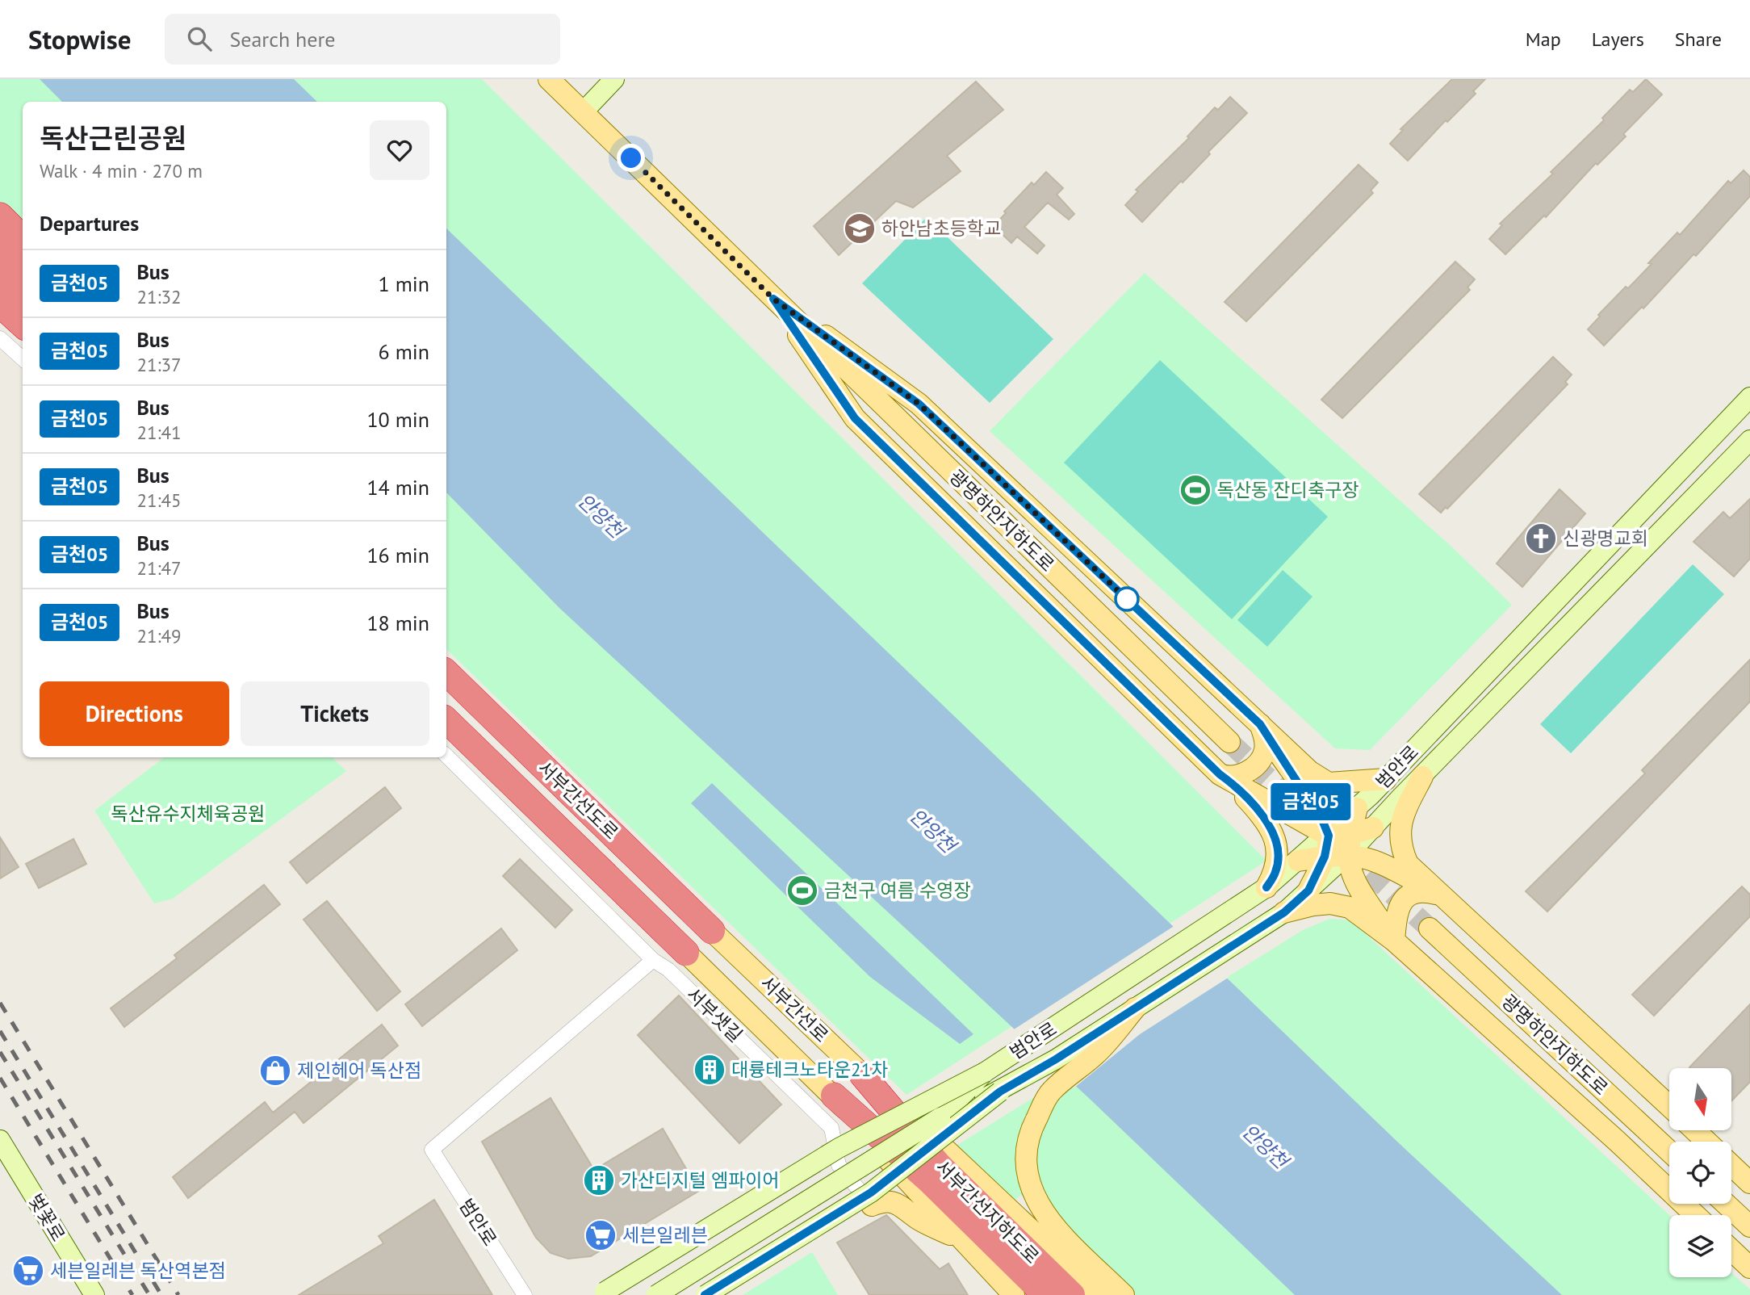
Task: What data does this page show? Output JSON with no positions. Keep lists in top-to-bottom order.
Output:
{
  "streets": {
    "highway": ["서부간선도로", "서부간선지하도로"],
    "main road": [
      "광명하안지하도로",
      "범안로",
      "서부간선로",
      "벚꽃로"
    ],
    "street": ["서부샛길"]
  },
  "crossings": [
    ["범안로", "서부샛길"],
    ["서부간선도로", "서부간선로"],
    ["서부간선로", "서부간선지하도로"]
  ],
  "water": ["안양천"],
  "parks": ["독산유수지체육공원"],
  "places": {
    "school or university": ["하안남초등학교"],
    "sports": ["독산동 잔디축구장", "금천구 여름 수영장"],
    "church": ["신광명교회"],
    "building": ["대륭테크노타운21차", "가산디지털 엠파이어"],
    "shop": ["제인헤어 독산점"],
    "supermarket": ["세븐일레븐", "세븐일레븐 독산역본점"]
  },
  "lines": ["bus line 금천05"],
  "north": "bottom",
  "page": {
    "header": "Stopwise",
    "search": "Search here",
    "nav": ["Map", "Layers", "Share"],
    "on_map": "금천05",
    "heading": [
      ["독산근린공원", "Walk · 4 min · 270 m"],
      "Departures"
    ],
    "list": [
      {
        "mark": "금천05",
        "name": "Bus",
        "note": "21:32",
        "value": "1 min"
      },
      {
        "mark": "금천05",
        "name": "Bus",
        "note": "21:37",
        "value": "6 min"
      },
      {
        "mark": "금천05",
        "name": "Bus",
        "note": "21:41",
        "value": "10 min"
      },
      {
        "mark": "금천05",
        "name": "Bus",
        "note": "21:45",
        "value": "14 min"
      },
      {
        "mark": "금천05",
        "name": "Bus",
        "note": "21:47",
        "value": "16 min"
      },
      {
        "mark": "금천05",
        "name": "Bus",
        "note": "21:49",
        "value": "18 min"
      }
    ],
    "buttons": ["Directions", "Tickets"]
  }
}
